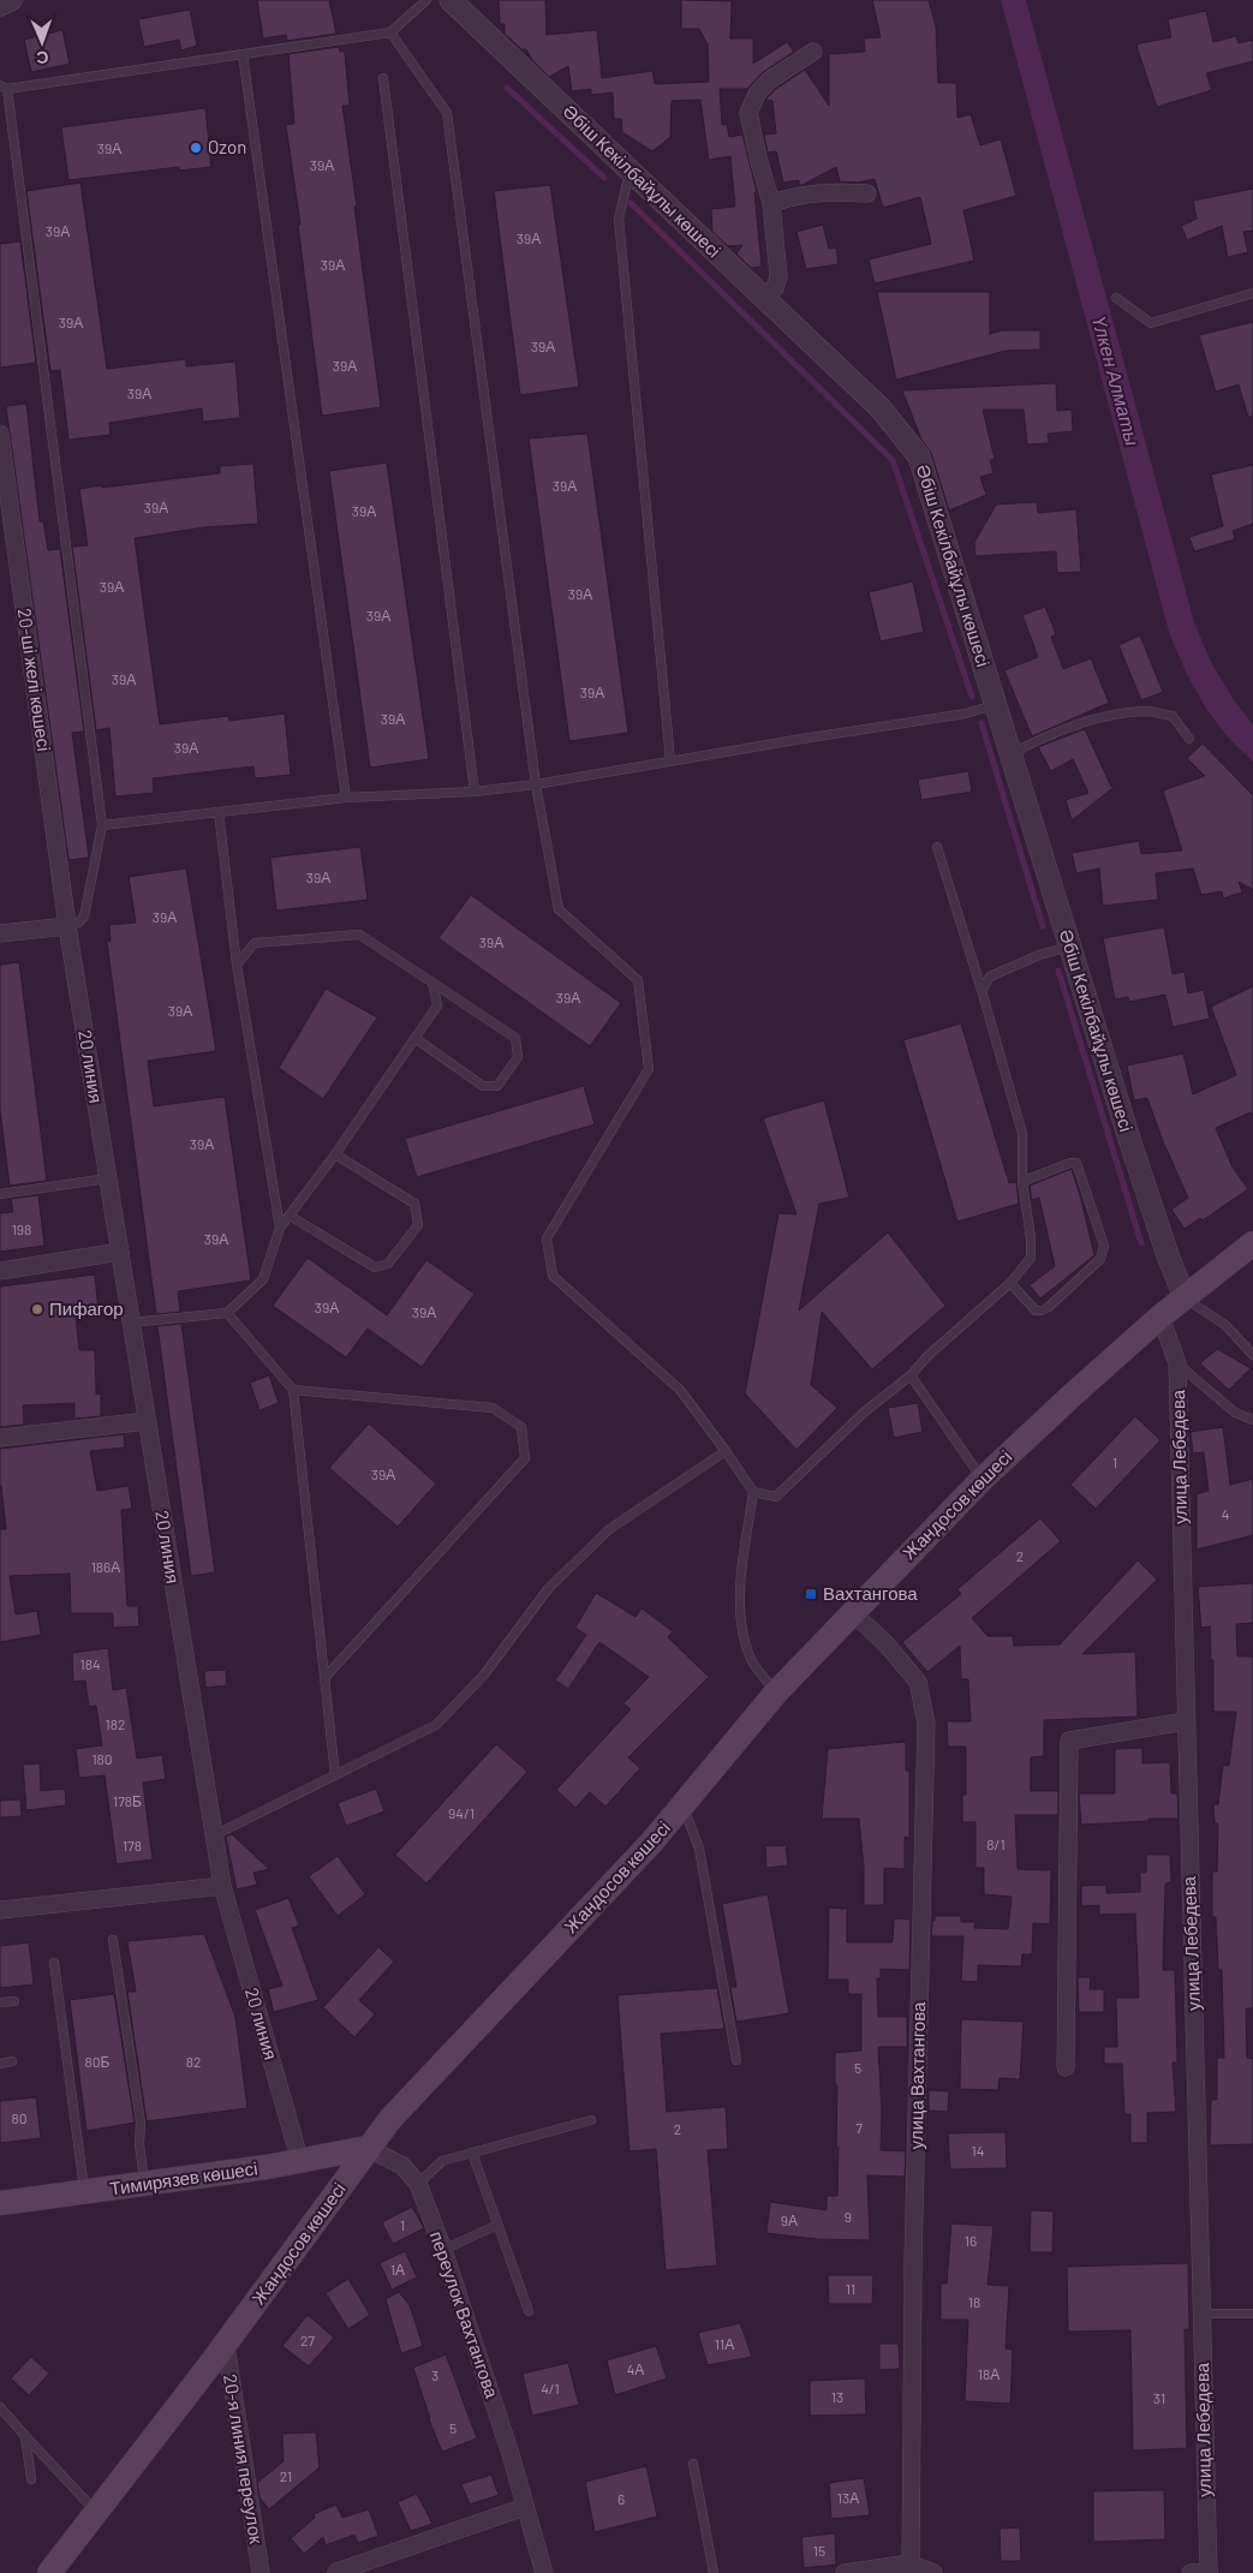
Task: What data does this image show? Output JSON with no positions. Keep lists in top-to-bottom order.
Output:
{
  "streets": {
    "main road": ["Жандосов көшесі", "Тимирязев көшесі"],
    "street": [
      "Әбіш Кекілбайұлы көшесі",
      "20-ші желі көшесі",
      "20 линия",
      "улица Лебедева",
      "улица Вахтангова",
      "переулок Вахтангова",
      "20-я линия переулок"
    ]
  },
  "crossings": [
    ["Әбіш Кекілбайұлы көшесі", "Жандосов көшесі"],
    ["20-ші желі көшесі", "20 линия"],
    ["20 линия", "Тимирязев көшесі"],
    ["улица Лебедева", "Жандосов көшесі"],
    ["Жандосов көшесі", "улица Вахтангова"],
    ["Жандосов көшесі", "Тимирязев көшесі"],
    ["Жандосов көшесі", "переулок Вахтангова"],
    ["Жандосов көшесі", "20-я линия переулок"],
    ["Тимирязев көшесі", "переулок Вахтангова"]
  ],
  "water": ["Үлкен Алматы"],
  "places": {
    "other": ["Ozon", "Пифагор"],
    "transit": ["Вахтангова"]
  },
  "house_numbers": [
    "39А",
    "39А",
    "39А",
    "39А",
    "39А",
    "39А",
    "39А",
    "39А",
    "39А",
    "39А",
    "39А",
    "39А",
    "39А",
    "39А",
    "39А",
    "39А",
    "39А",
    "39А",
    "39А",
    "39А",
    "39А",
    "39А",
    "39А",
    "39А",
    "39А",
    "198",
    "39А",
    "39А",
    "39А",
    "1",
    "39А",
    "4",
    "2",
    "186А",
    "184",
    "182",
    "180",
    "178Б",
    "94/1",
    "8/1",
    "178",
    "80Б",
    "82",
    "5",
    "80",
    "7",
    "2",
    "14",
    "9",
    "9А",
    "1",
    "16",
    "1А",
    "11",
    "18",
    "27",
    "11А",
    "4А",
    "18А",
    "3",
    "4/1",
    "13",
    "31",
    "5",
    "21",
    "13А",
    "6",
    "15"
  ],
  "north": "bottom"
}
